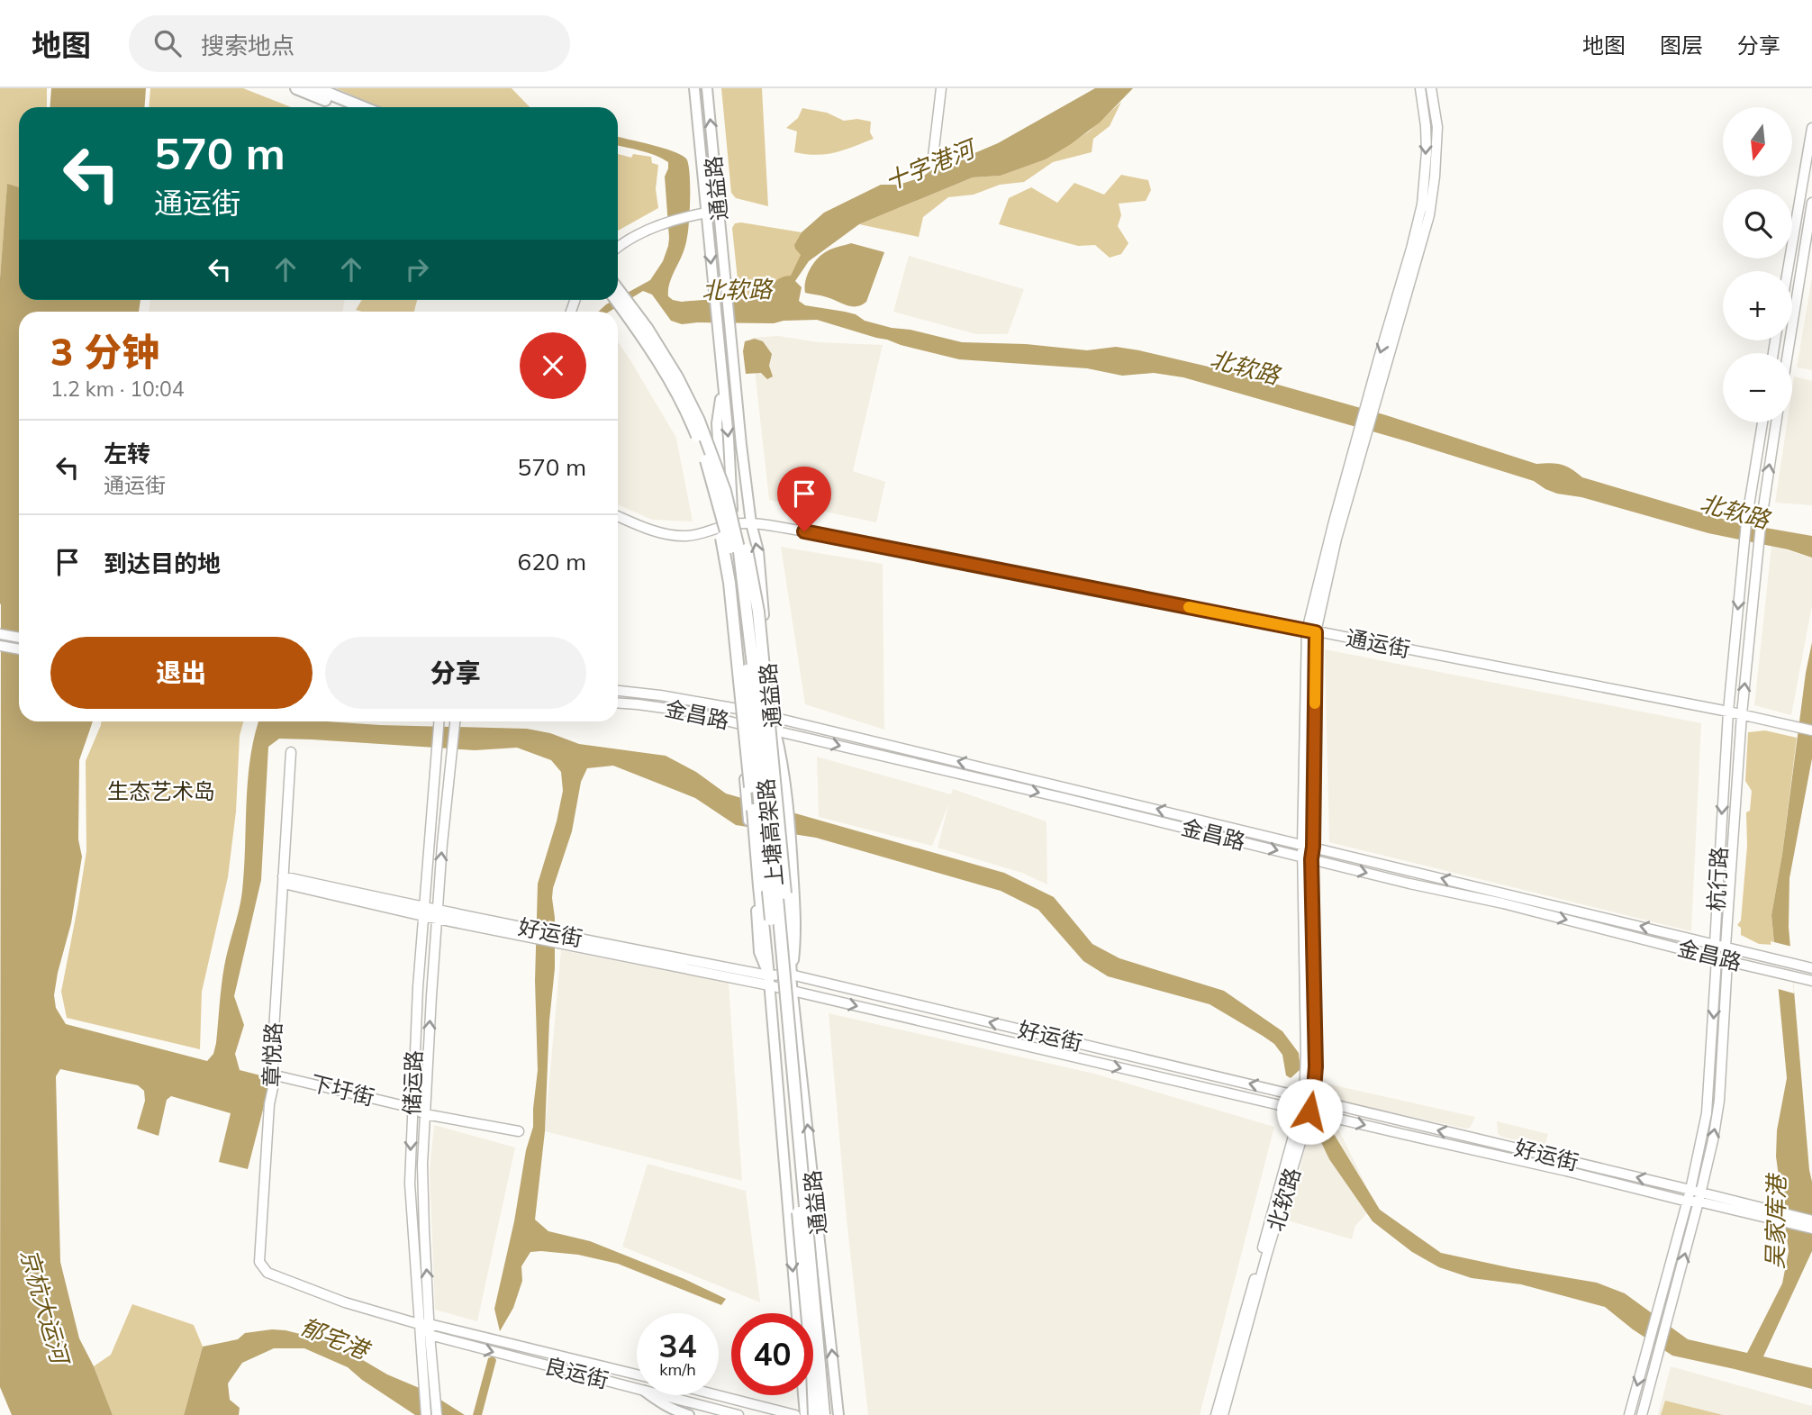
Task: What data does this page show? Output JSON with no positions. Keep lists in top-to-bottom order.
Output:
{
  "streets": {
    "highway": ["上塘高架路"],
    "main road": ["通益路"],
    "street": [
      "通运街",
      "金昌路",
      "杭行路",
      "好运街",
      "章悦路",
      "储运路",
      "下圩街",
      "北软路",
      "良运街"
    ]
  },
  "crossings": [
    ["通益路", "通运街"],
    ["通益路", "金昌路"],
    ["通益路", "好运街"],
    ["通运街", "杭行路"],
    ["通运街", "北软路"],
    ["金昌路", "杭行路"],
    ["金昌路", "北软路"],
    ["杭行路", "好运街"],
    ["好运街", "章悦路"],
    ["好运街", "储运路"],
    ["好运街", "北软路"],
    ["章悦路", "下圩街"],
    ["章悦路", "良运街"],
    ["储运路", "下圩街"],
    ["储运路", "良运街"]
  ],
  "water": [
    "十字港河",
    "北软路",
    "吴家库港",
    "京杭大运河",
    "郁宅港"
  ],
  "parks": ["生态艺术岛"],
  "north": "bottom",
  "page": {
    "header": "地图",
    "search": "搜索地点",
    "nav": ["地图", "图层", "分享"],
    "map_buttons": ["+", "−"],
    "turn": ["570 m", "通运街"],
    "heading": ["3 分钟", "1.2 km · 10:04"],
    "list": [
      {
        "name": "左转",
        "note": "通运街",
        "value": "570 m"
      },
      {
        "name": "到达目的地",
        "value": "620 m"
      }
    ],
    "buttons": ["退出", "分享"],
    "speed": "34 km/h",
    "limit": "40"
  }
}
